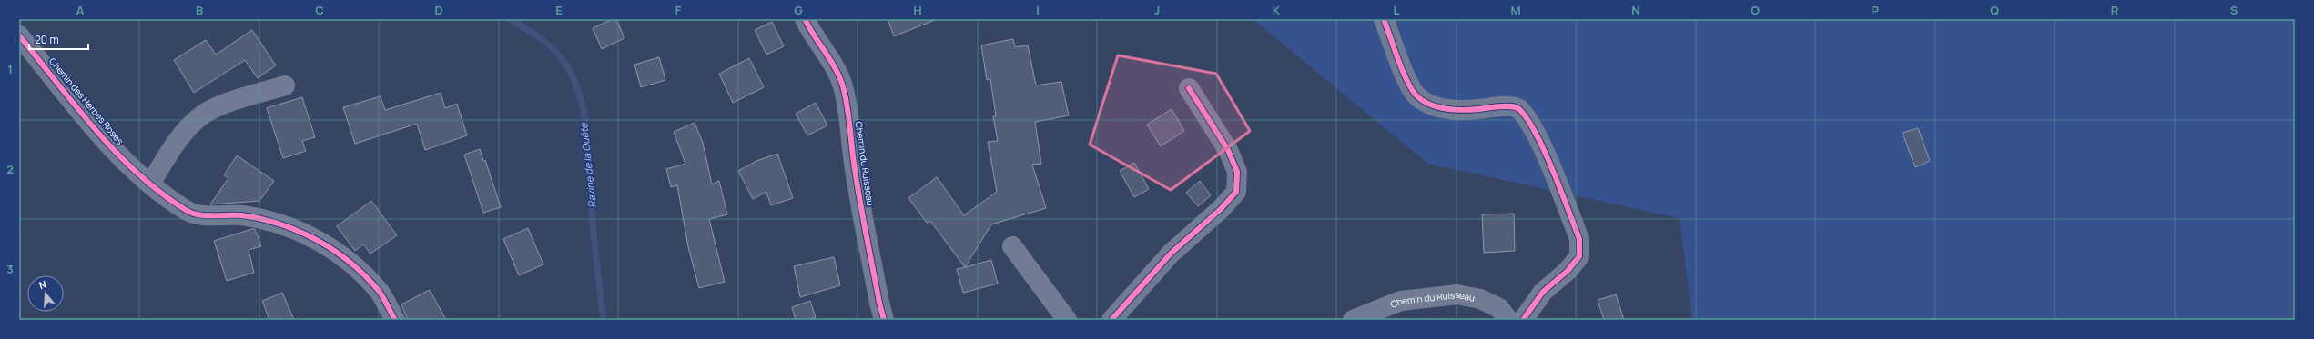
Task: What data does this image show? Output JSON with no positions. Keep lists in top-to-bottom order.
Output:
{
  "streets": {
    "street": ["Chemin des Herbes Roses", "Chemin du Ruisseau"]
  },
  "water": ["Ravine de la Ouête"],
  "scale_bar": "20 m",
  "north": "top",
  "grid": {
    "columns": [
      "A",
      "B",
      "C",
      "D",
      "E",
      "F",
      "G",
      "H",
      "I",
      "J",
      "K",
      "L",
      "M",
      "N",
      "O",
      "P",
      "Q",
      "R",
      "S"
    ],
    "rows": ["1", "2", "3"]
  }
}
